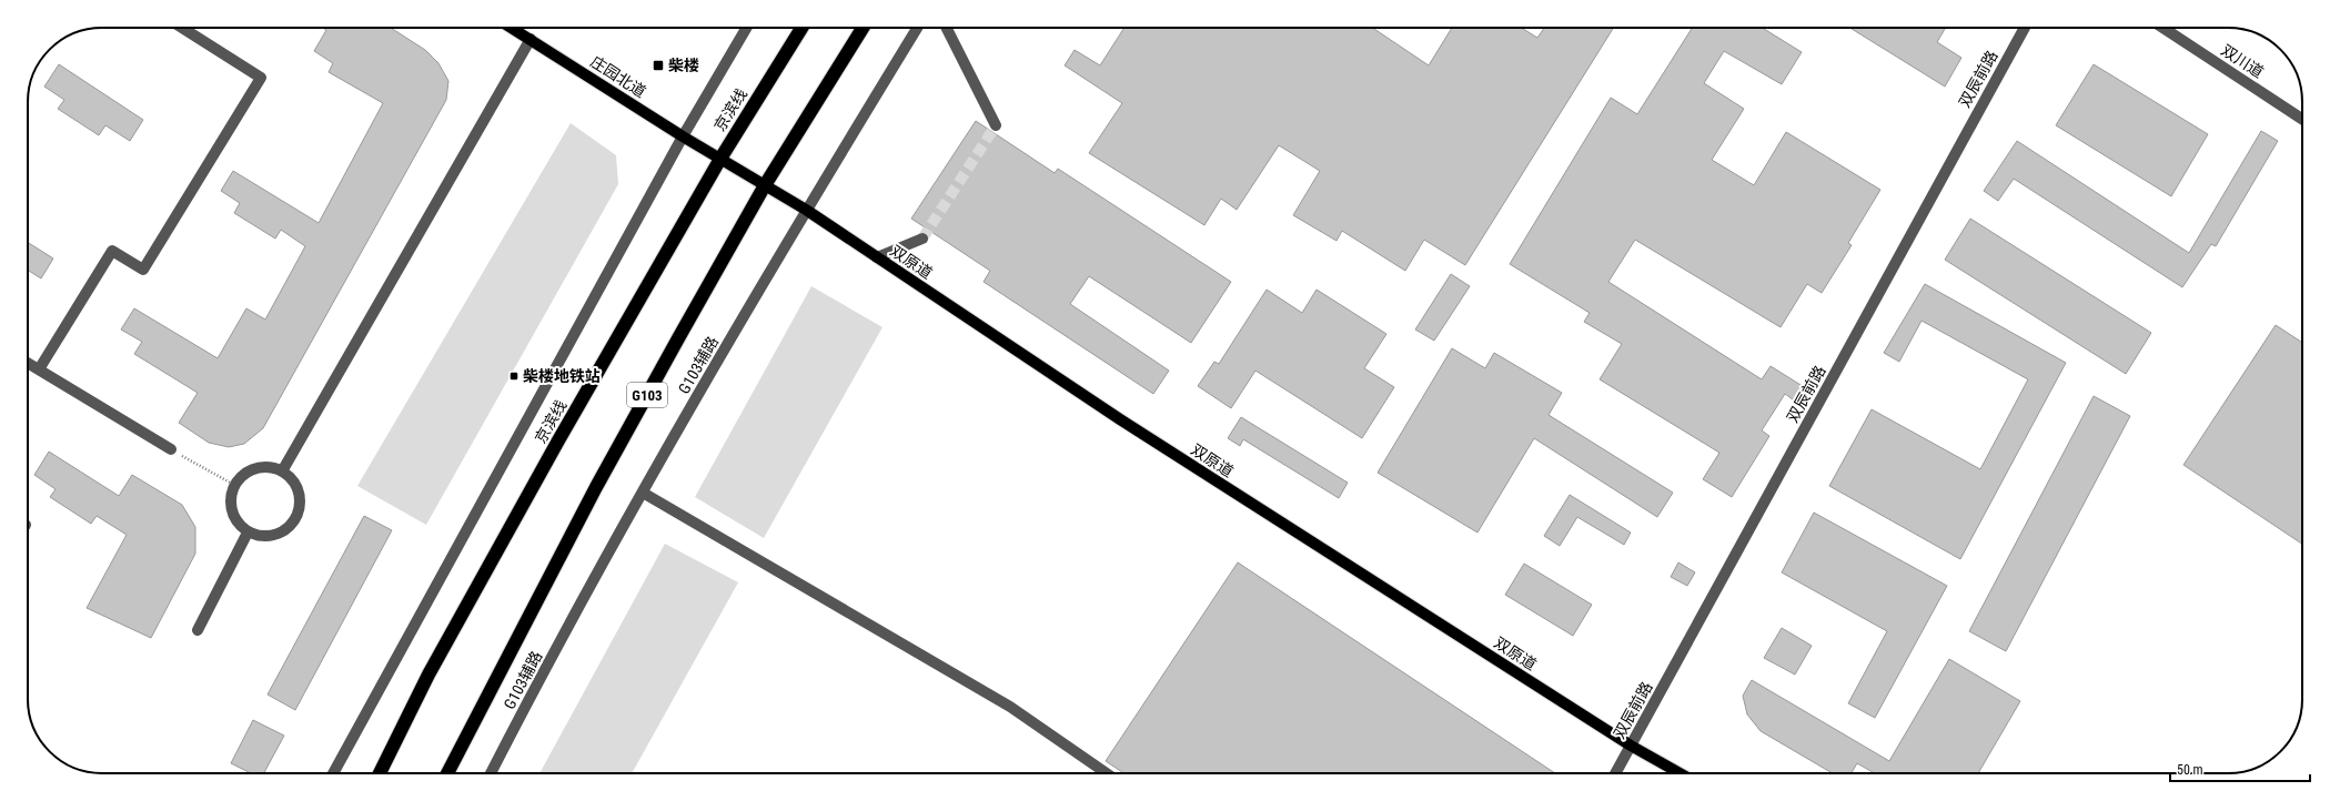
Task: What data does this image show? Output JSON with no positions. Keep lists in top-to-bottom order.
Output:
{
  "streets": {
    "highway": ["京滨线", "G103"],
    "main road": ["庄园北道", "双原道"],
    "street": ["双川道", "双辰前路", "G103辅路"]
  },
  "crossings": [
    ["庄园北道", "京滨线"],
    ["庄园北道", "双原道"],
    ["双辰前路", "双原道"],
    ["京滨线", "双原道"],
    ["双原道", "G103辅路"],
    ["双原道", "G103"]
  ],
  "places": {
    "transit": ["柴楼", "柴楼地铁站"]
  },
  "scale_bar": "50 m"
}
